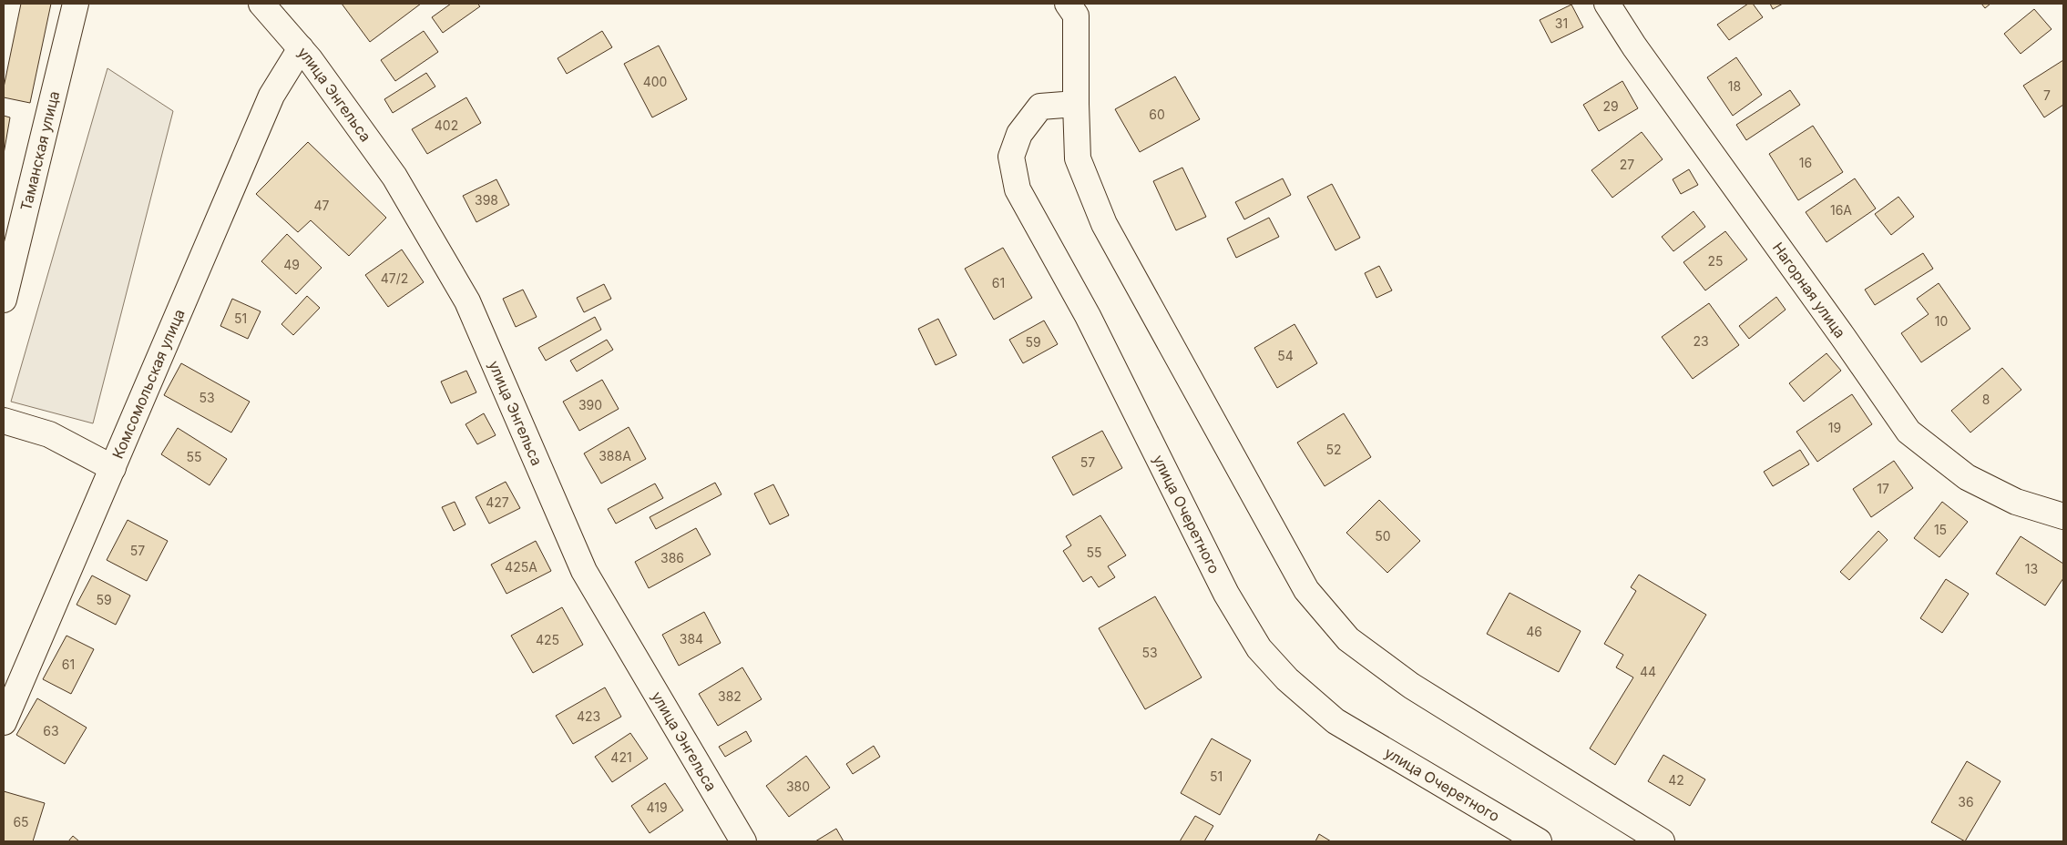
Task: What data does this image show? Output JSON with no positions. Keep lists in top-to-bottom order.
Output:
{
  "streets": {
    "street": [
      "улица Энгельса",
      "Таманская улица",
      "Нагорная улица",
      "Комсомольская улица",
      "улица Очеретного"
    ]
  },
  "crossings": [
    ["улица Энгельса", "Комсомольская улица"]
  ],
  "house_numbers": [
    "31",
    "400",
    "18",
    "7",
    "29",
    "60",
    "402",
    "16",
    "27",
    "398",
    "47",
    "16А",
    "25",
    "49",
    "47/2",
    "61",
    "51",
    "10",
    "23",
    "59",
    "54",
    "53",
    "8",
    "390",
    "19",
    "52",
    "388А",
    "55",
    "57",
    "17",
    "427",
    "15",
    "50",
    "57",
    "55",
    "386",
    "425А",
    "13",
    "59",
    "46",
    "384",
    "425",
    "53",
    "61",
    "44",
    "382",
    "423",
    "63",
    "421",
    "51",
    "42",
    "380",
    "36",
    "419",
    "65"
  ]
}
